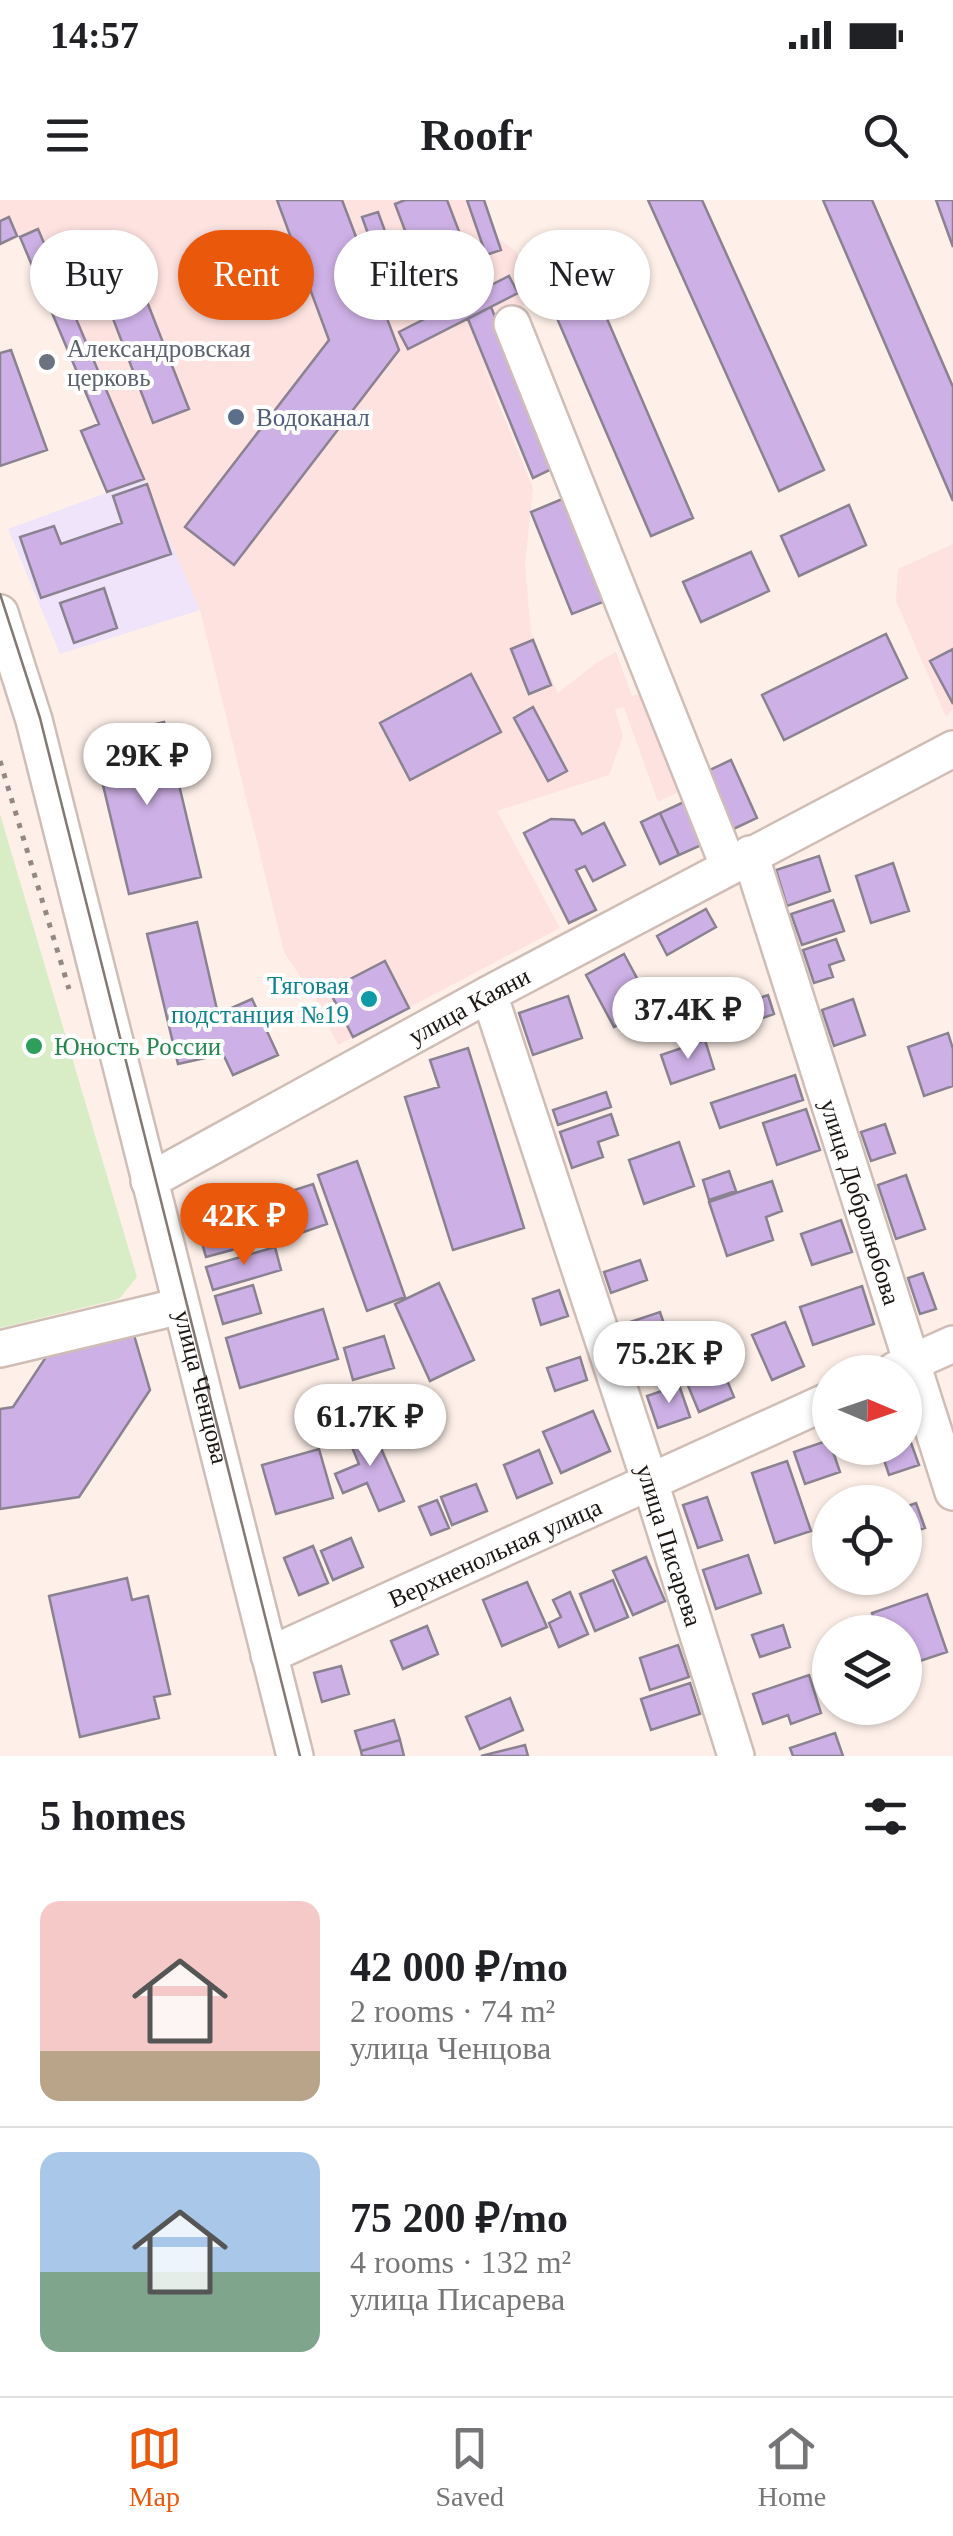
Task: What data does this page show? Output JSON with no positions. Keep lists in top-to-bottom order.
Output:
{
  "streets": {
    "street": [
      "улица Каяни",
      "улица Добролюбова",
      "улица Ченцова",
      "улица Писарева",
      "Верхненольная улица"
    ]
  },
  "crossings": [
    ["улица Каяни", "улица Добролюбова"],
    ["улица Каяни", "улица Ченцова"],
    ["улица Каяни", "улица Писарева"],
    ["улица Ченцова", "Верхненольная улица"],
    ["улица Писарева", "Верхненольная улица"]
  ],
  "places": [
    "Александровская церковь",
    "Водоканал",
    "Тяговая подстанция №19",
    "Юность России"
  ],
  "north": "right",
  "page": {
    "status": "14:57",
    "header": "Roofr",
    "chip": [
      "Buy",
      "Rent",
      "Filters",
      "New"
    ],
    "price": [
      "29K ₽",
      "37.4K ₽",
      "42K ₽",
      "75.2K ₽",
      "61.7K ₽"
    ],
    "heading": "5 homes",
    "list": [
      {
        "name": "42 000 ₽/mo",
        "note": "2 rooms · 74 m² · улица Ченцова"
      },
      {
        "name": "75 200 ₽/mo",
        "note": "4 rooms · 132 m² · улица Писарева"
      }
    ],
    "tabs": ["Map", "Saved", "Home"]
  }
}
